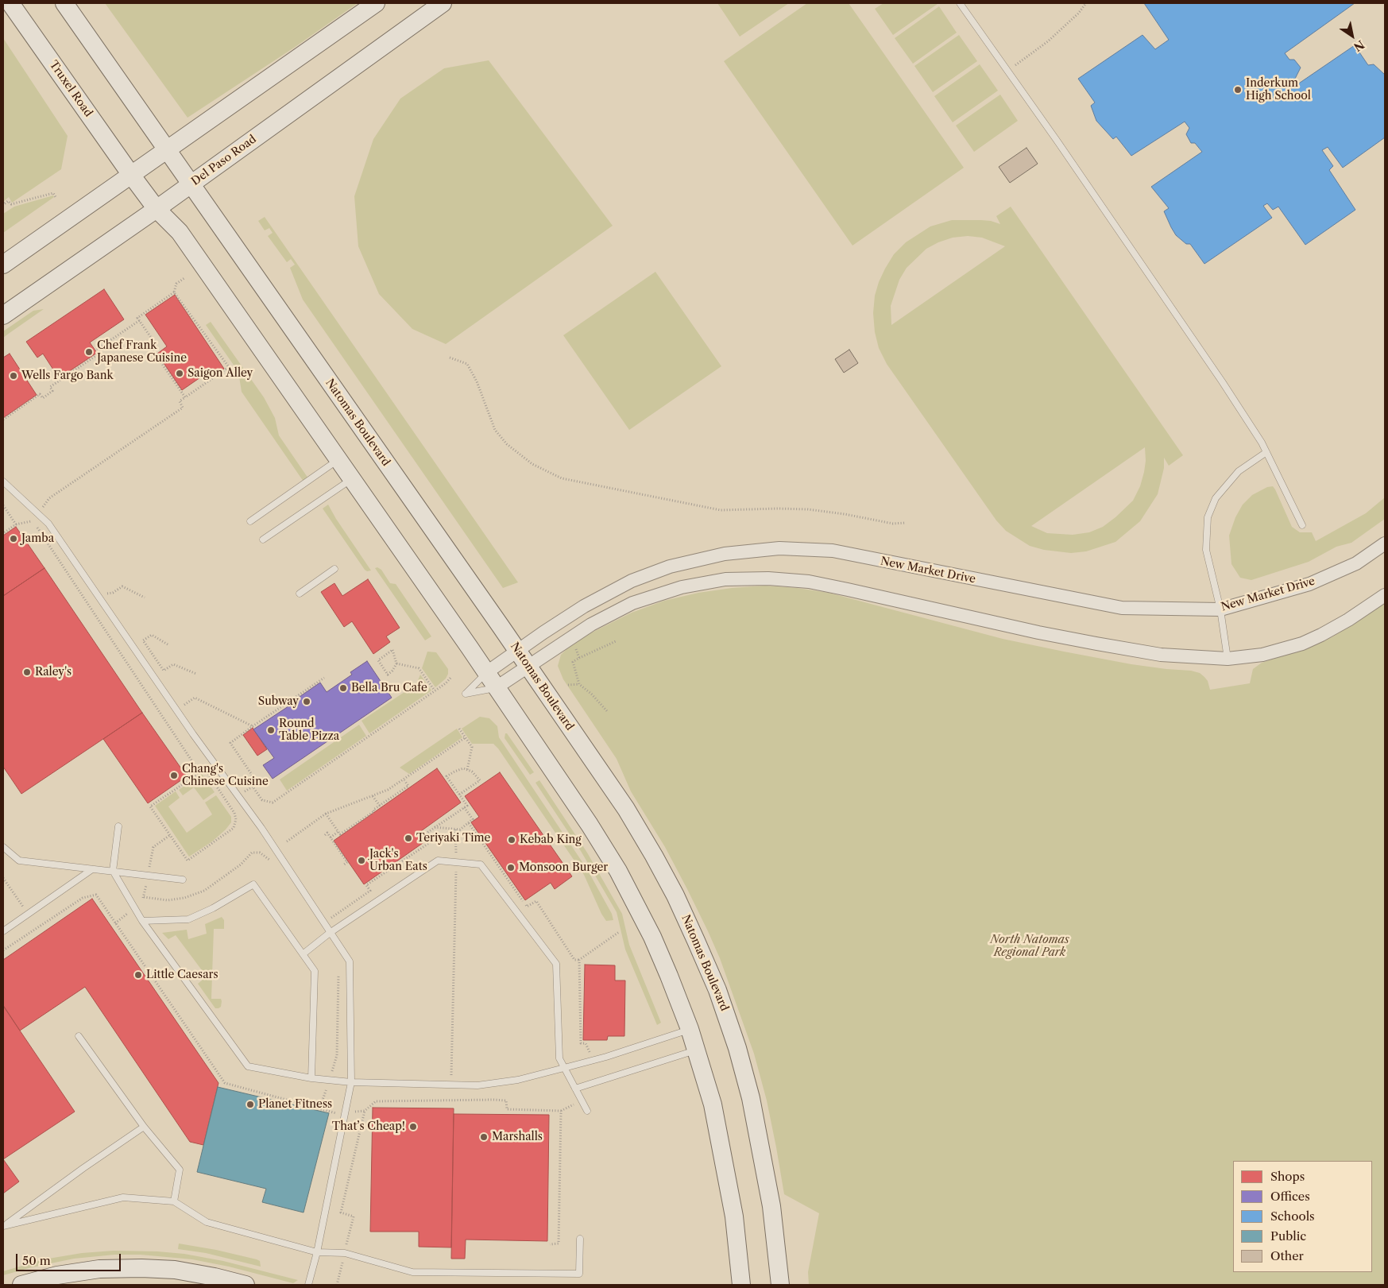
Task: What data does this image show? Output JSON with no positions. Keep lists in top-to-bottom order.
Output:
{
  "streets": {
    "main road": ["Truxel Road", "Del Paso Road", "Natomas Boulevard"],
    "street": ["New Market Drive"]
  },
  "crossings": [
    ["Del Paso Road", "Natomas Boulevard"],
    ["Natomas Boulevard", "New Market Drive"]
  ],
  "parks": ["North Natomas Regional Park"],
  "places": [
    "Inderkum High School",
    "Chef Frank Japanese Cuisine",
    "Saigon Alley",
    "Wells Fargo Bank",
    "Jamba",
    "Raley's",
    "Bella Bru Cafe",
    "Subway",
    "Round Table Pizza",
    "Chang's Chinese Cuisine",
    "Teriyaki Time",
    "Kebab King",
    "Jack's Urban Eats",
    "Monsoon Burger",
    "Little Caesars",
    "Planet Fitness",
    "That’s Cheap!",
    "Marshalls"
  ],
  "legend": [
    "Shops",
    "Offices",
    "Schools",
    "Public",
    "Other"
  ],
  "scale_bar": "50 m",
  "north": "bottom right"
}
